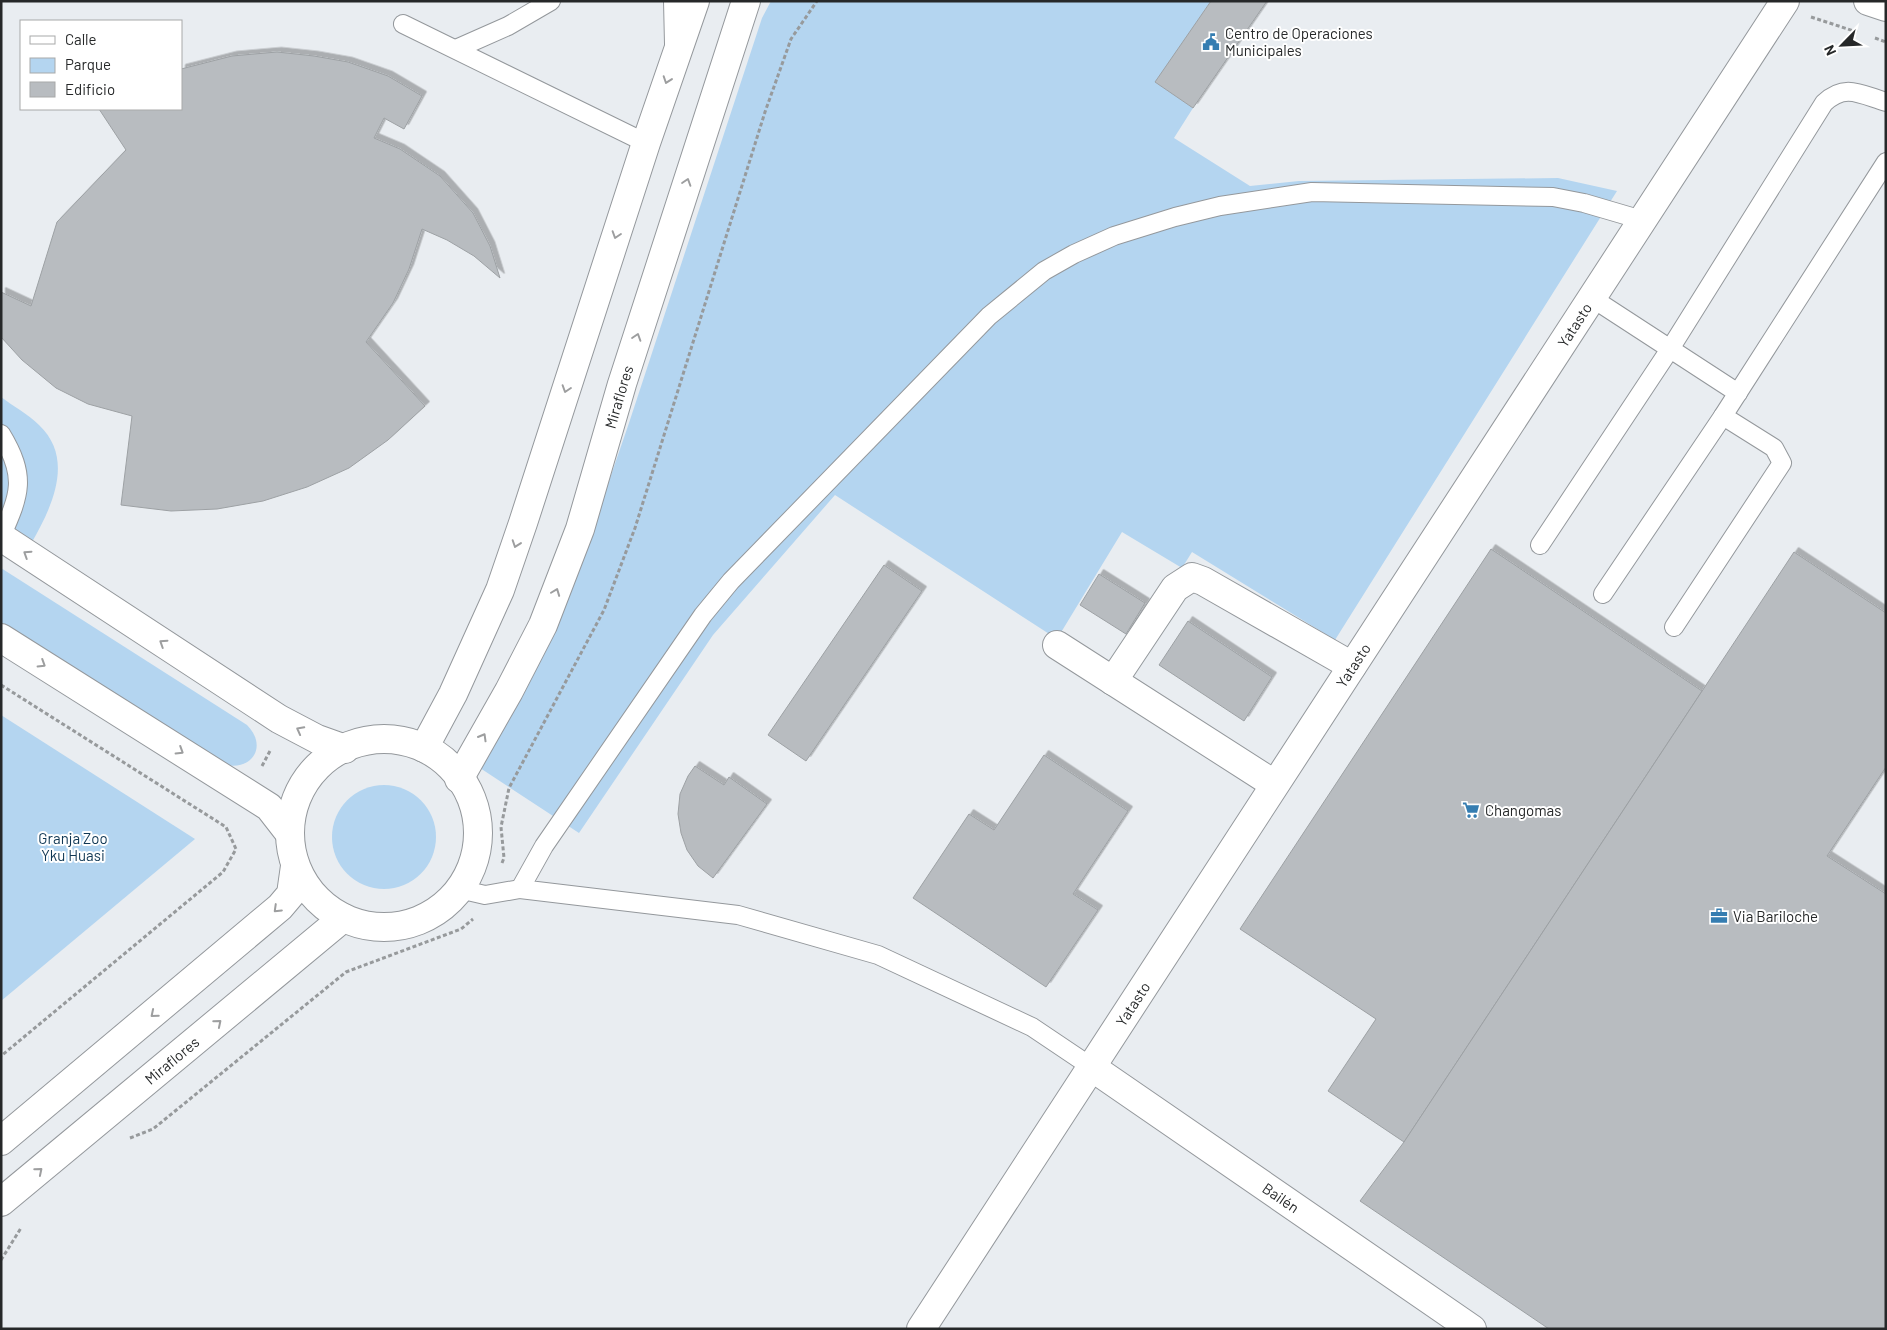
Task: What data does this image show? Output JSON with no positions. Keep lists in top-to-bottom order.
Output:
{
  "streets": {
    "street": ["Yatasto", "Miraflores", "Bailén"]
  },
  "crossings": [
    ["Yatasto", "Bailén"]
  ],
  "parks": ["Granja Zoo Yku Huasi"],
  "places": {
    "public building": ["Centro de Operaciones Municipales"],
    "supermarket": ["Changomas"],
    "office": ["Via Bariloche"]
  },
  "legend": ["Calle", "Parque", "Edificio"],
  "north": "bottom left"
}
